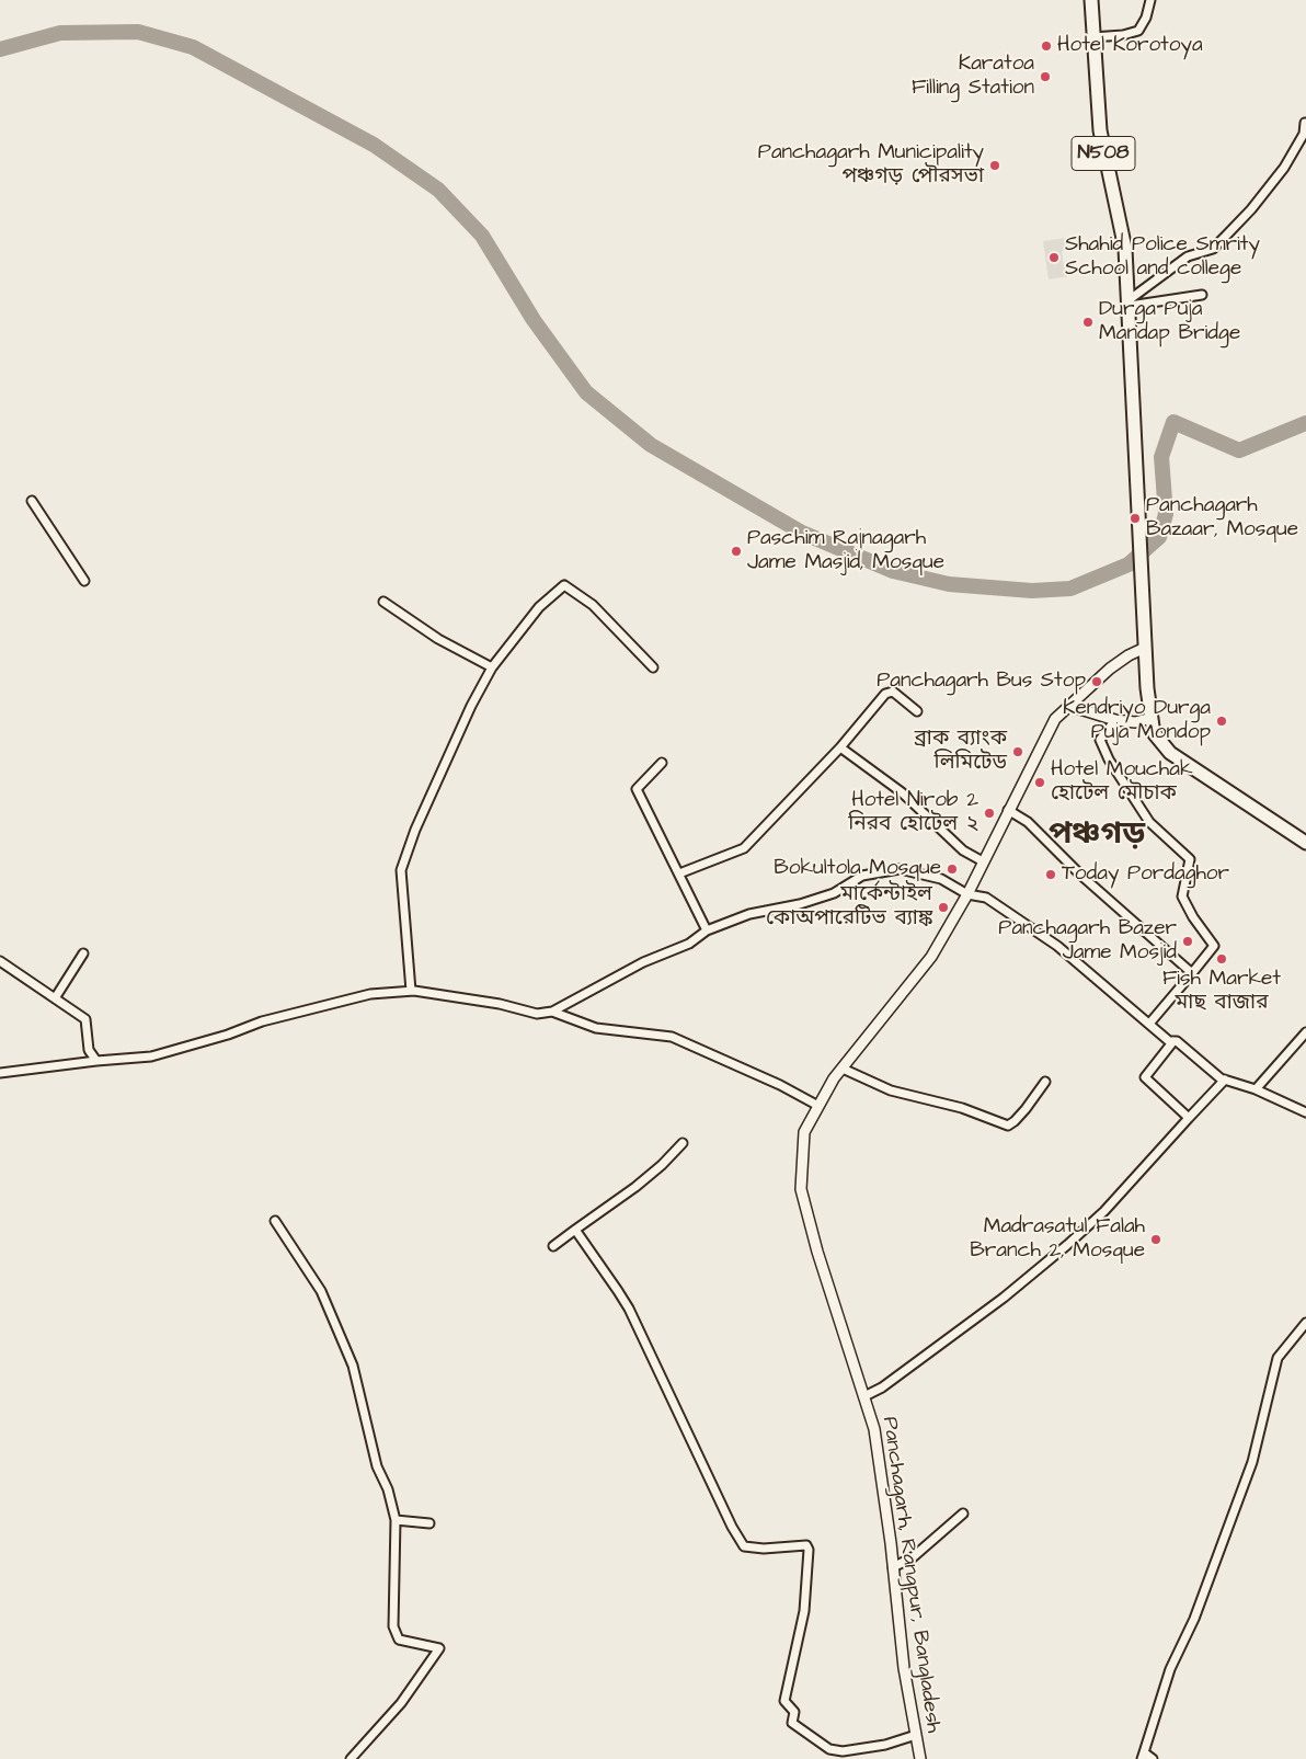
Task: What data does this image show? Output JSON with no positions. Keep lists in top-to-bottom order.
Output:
{
  "streets": {
    "highway": ["N508"],
    "street": ["Panchagarh, Rangpur, Bangladesh"]
  },
  "crossings": [
    ["N508", "Panchagarh, Rangpur, Bangladesh"]
  ],
  "districts": ["পঞ্চগড়"],
  "places": [
    "Hotel Korotoya",
    "Karatoa Filling Station",
    "Panchagarh Municipality পঞ্চগড় পৌরসভা",
    "Shahid Police Smrity School and college",
    "Durga Puja Mandap Bridge",
    "Panchagarh Bazaar, Mosque",
    "Paschim Rajnagarh Jame Masjid, Mosque",
    "Panchagarh Bus Stop",
    "Kendriyo Durga Puja Mondop",
    "ব্রাক ব্যাংক লিমিটেড",
    "Hotel Mouchak হোটেল মৌচাক",
    "Hotel Nirob 2 নিরব হোটেল ২",
    "Bokultola Mosque",
    "Today Pordaghor",
    "মার্কেন্টাইল কোঅপারেটিভ ব্যাঙ্ক",
    "Panchagarh Bazer Jame Mosjid",
    "Fish Market মাছ বাজার",
    "Madrasatul Falah Branch 2, Mosque"
  ]
}
